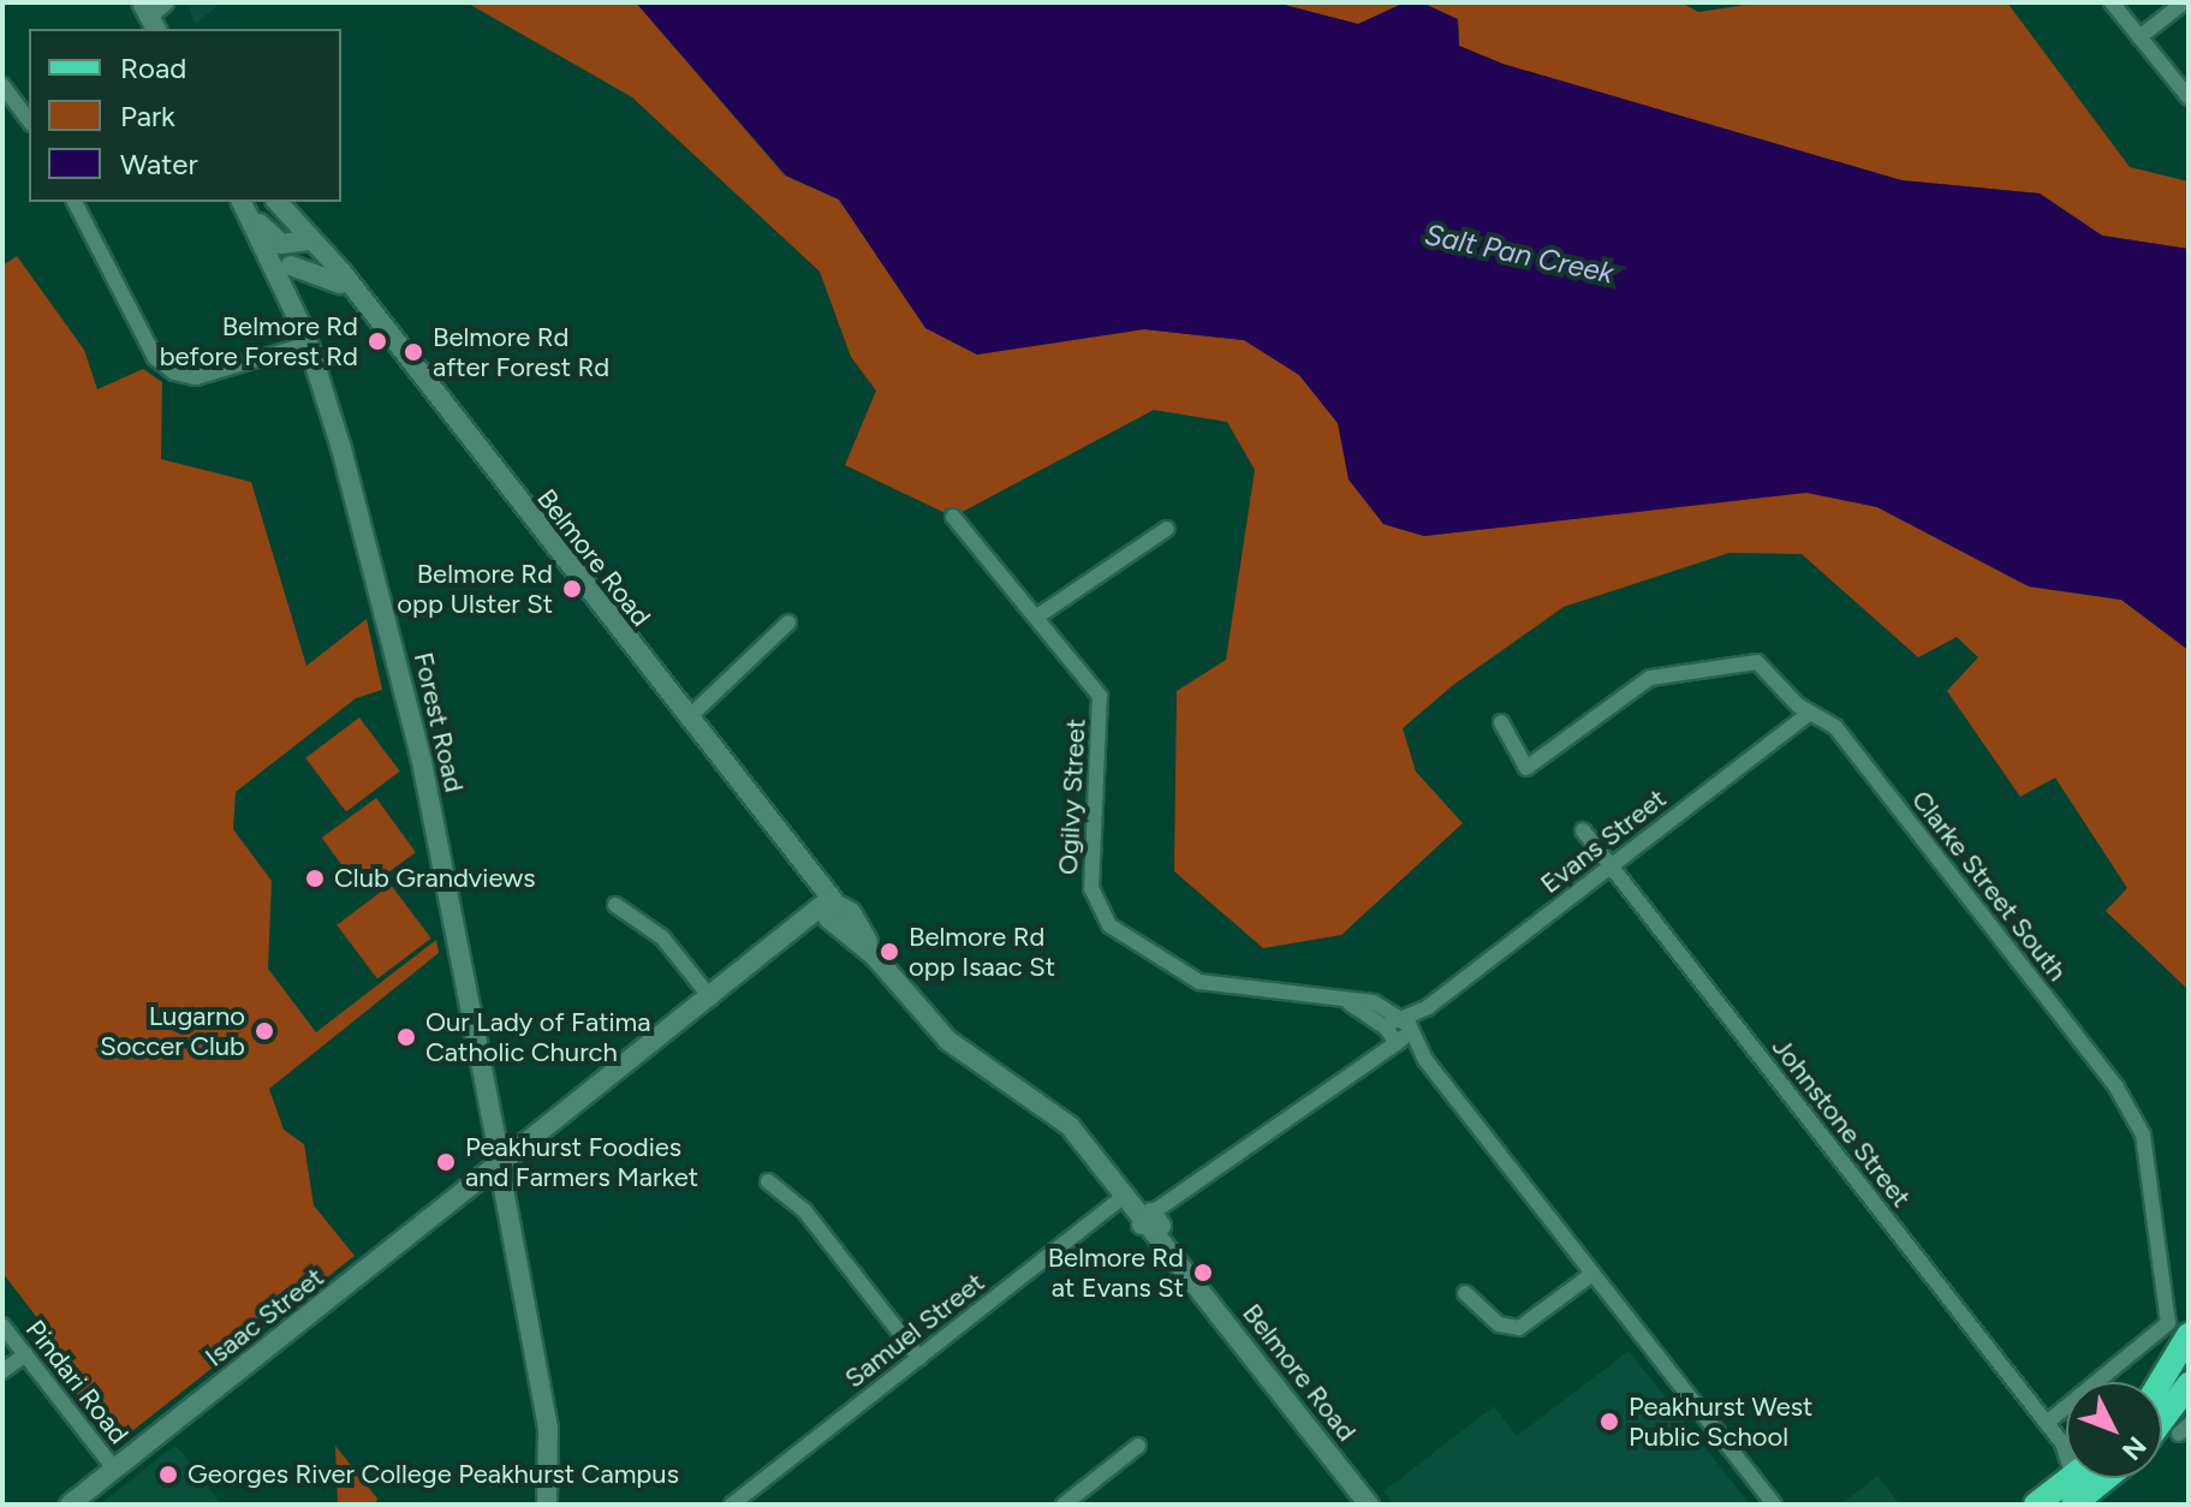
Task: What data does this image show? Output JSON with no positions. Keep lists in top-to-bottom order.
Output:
{
  "streets": {
    "street": [
      "Belmore Road",
      "Forest Road",
      "Ogilvy Street",
      "Evans Street",
      "Clarke Street South",
      "Johnstone Street",
      "Isaac Street",
      "Samuel Street",
      "Pindari Road"
    ]
  },
  "crossings": [
    ["Belmore Road", "Forest Road"],
    ["Belmore Road", "Evans Street"],
    ["Belmore Road", "Isaac Street"],
    ["Belmore Road", "Samuel Street"],
    ["Forest Road", "Isaac Street"],
    ["Ogilvy Street", "Evans Street"],
    ["Evans Street", "Clarke Street South"],
    ["Evans Street", "Johnstone Street"],
    ["Clarke Street South", "Johnstone Street"],
    ["Isaac Street", "Pindari Road"]
  ],
  "water": ["Salt Pan Creek"],
  "places": [
    "Belmore Rd before Forest Rd",
    "Belmore Rd after Forest Rd",
    "Belmore Rd opp Ulster St",
    "Club Grandviews",
    "Belmore Rd opp Isaac St",
    "Lugarno Soccer Club",
    "Our Lady of Fatima Catholic Church",
    "Peakhurst Foodies and Farmers Market",
    "Belmore Rd at Evans St",
    "Peakhurst West Public School",
    "Georges River College Peakhurst Campus"
  ],
  "legend": ["Road", "Park", "Water"],
  "north": "bottom right"
}
